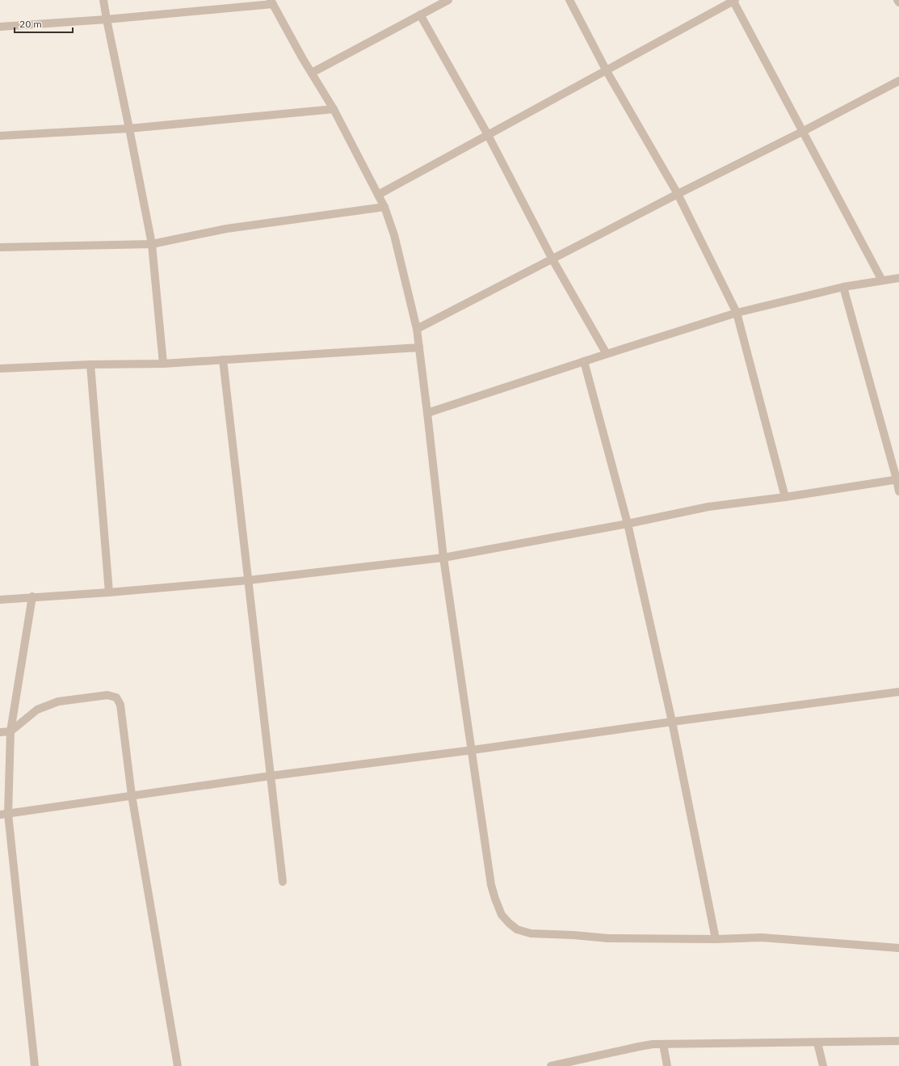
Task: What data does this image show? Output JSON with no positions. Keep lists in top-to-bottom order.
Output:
{
  "scale_bar": "20 m"
}
